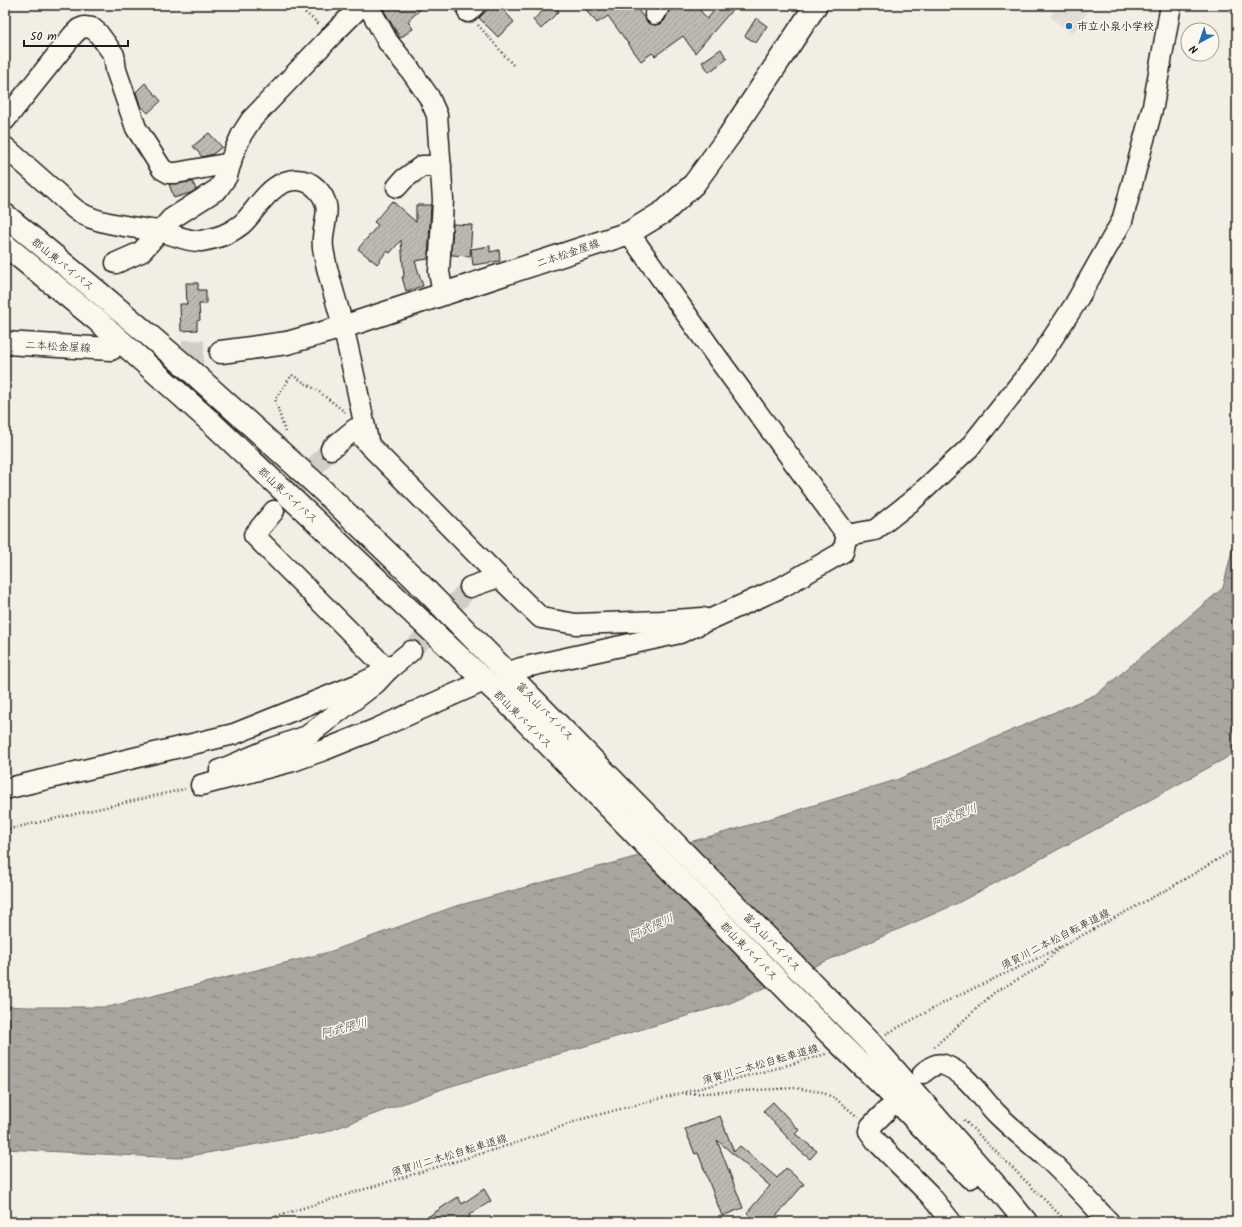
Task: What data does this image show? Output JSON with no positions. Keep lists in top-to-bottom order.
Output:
{
  "streets": {
    "main road": ["二本松金屋線", "郡山東バイパス", "富久山バイパス"],
    "path": ["須賀川二本松自転車道線"]
  },
  "crossings": [
    ["郡山東バイパス", "富久山バイパス"],
    ["郡山東バイパス", "須賀川二本松自転車道線"],
    ["富久山バイパス", "須賀川二本松自転車道線"]
  ],
  "water": ["阿武隈川"],
  "places": ["市立小泉小学校"],
  "scale_bar": "50 m",
  "north": "bottom left"
}
